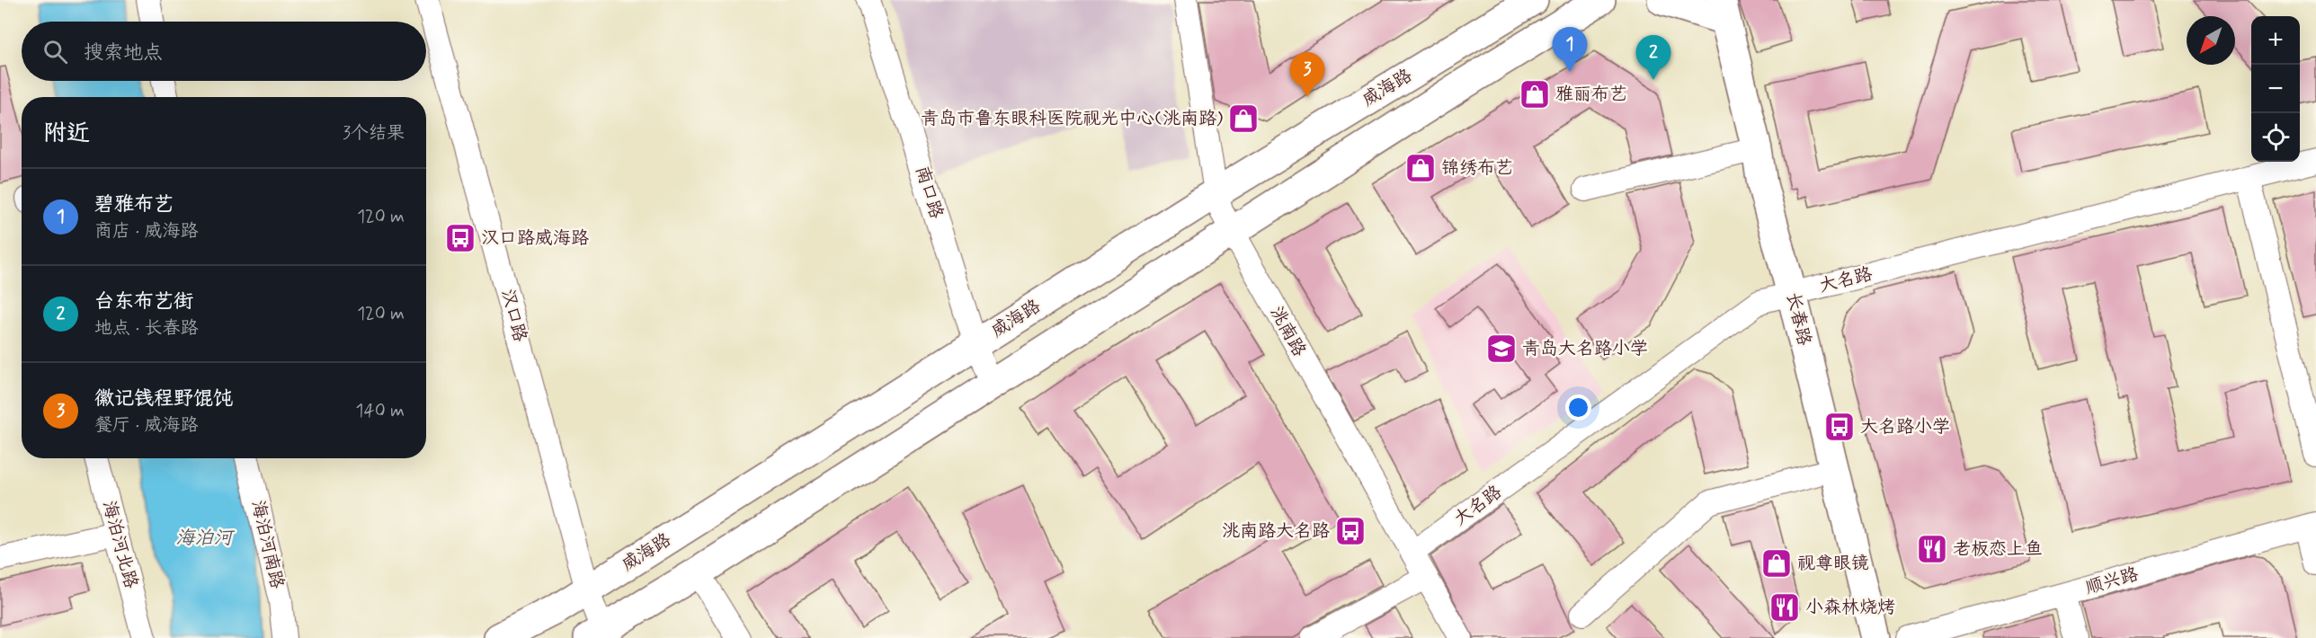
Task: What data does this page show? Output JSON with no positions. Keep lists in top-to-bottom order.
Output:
{
  "streets": {
    "main road": ["威海路", "长春路"],
    "street": [
      "南口路",
      "大名路",
      "汉口路",
      "洮南路",
      "海泊河北路",
      "海泊河南路",
      "顺兴路"
    ]
  },
  "crossings": [
    ["威海路", "南口路"],
    ["威海路", "汉口路"],
    ["威海路", "洮南路"],
    ["大名路", "长春路"],
    ["大名路", "洮南路"]
  ],
  "water": ["海泊河"],
  "places": {
    "shop": [
      "雅丽布艺",
      "青岛市鲁东眼科医院视光中心(洮南路)",
      "锦绣布艺",
      "视尊眼镜"
    ],
    "bus stop": ["汉口路威海路", "大名路小学", "洮南路大名路"],
    "school or university": ["青岛大名路小学"],
    "restaurant": ["老板恋上鱼", "小森林烧烤"]
  },
  "north": "bottom left",
  "page": {
    "map_buttons": ["+", "−"],
    "search": "搜索地点",
    "pins": ["1", "2", "3"],
    "heading": ["附近", "3个结果"],
    "list": [
      {
        "mark": "1",
        "name": "碧雅布艺",
        "note": "商店 · 威海路",
        "value": "120 m"
      },
      {
        "mark": "2",
        "name": "台东布艺街",
        "note": "地点 · 长春路",
        "value": "120 m"
      },
      {
        "mark": "3",
        "name": "徽记钱程野馄饨",
        "note": "餐厅 · 威海路",
        "value": "140 m"
      }
    ]
  }
}
